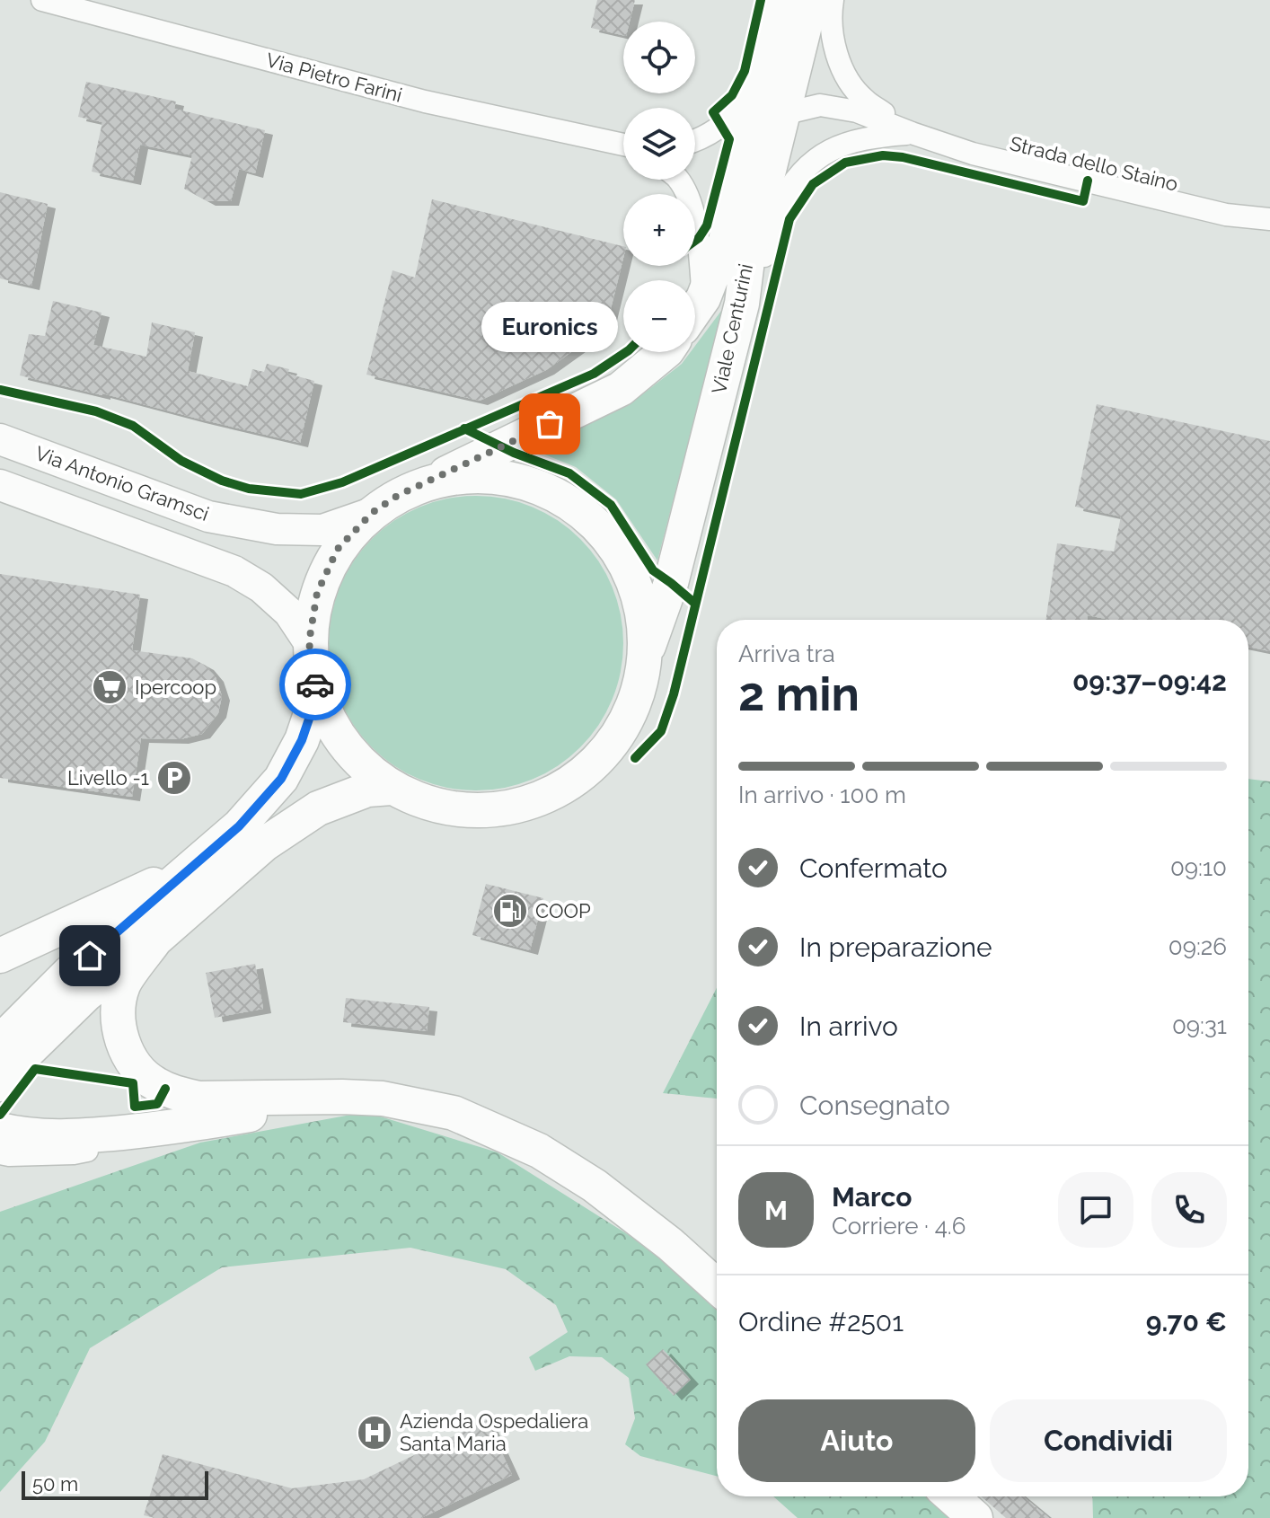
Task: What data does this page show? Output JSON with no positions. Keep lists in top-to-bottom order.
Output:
{
  "streets": {
    "main road": ["Viale Centurini"],
    "street": ["Via Pietro Farini", "Strada dello Staino", "Via Antonio Gramsci"]
  },
  "crossings": [
    ["Strada dello Staino", "Viale Centurini"]
  ],
  "places": {
    "other": ["Euronics"],
    "supermarket": ["Ipercoop"],
    "parking": ["Livello -1"],
    "fuel station": ["COOP"],
    "hospital": ["Azienda Ospedaliera Santa Maria"]
  },
  "scale_bar": "50 m",
  "page": {
    "map_buttons": ["+", "−"],
    "bubble": "Euronics",
    "heading": ["2 min", "Arriva tra", "09:37–09:42"],
    "panel": [
      "Marco",
      "Corriere · 4.6",
      "Ordine #2501",
      "9.70 €"
    ],
    "bar": "In arrivo · 100 m",
    "list": [
      ["Confermato", "09:10"],
      ["In preparazione", "09:26"],
      ["In arrivo", "09:31"],
      "Consegnato"
    ],
    "round": "M",
    "buttons": ["Aiuto", "Condividi"],
    "scale": "50 m"
  }
}
